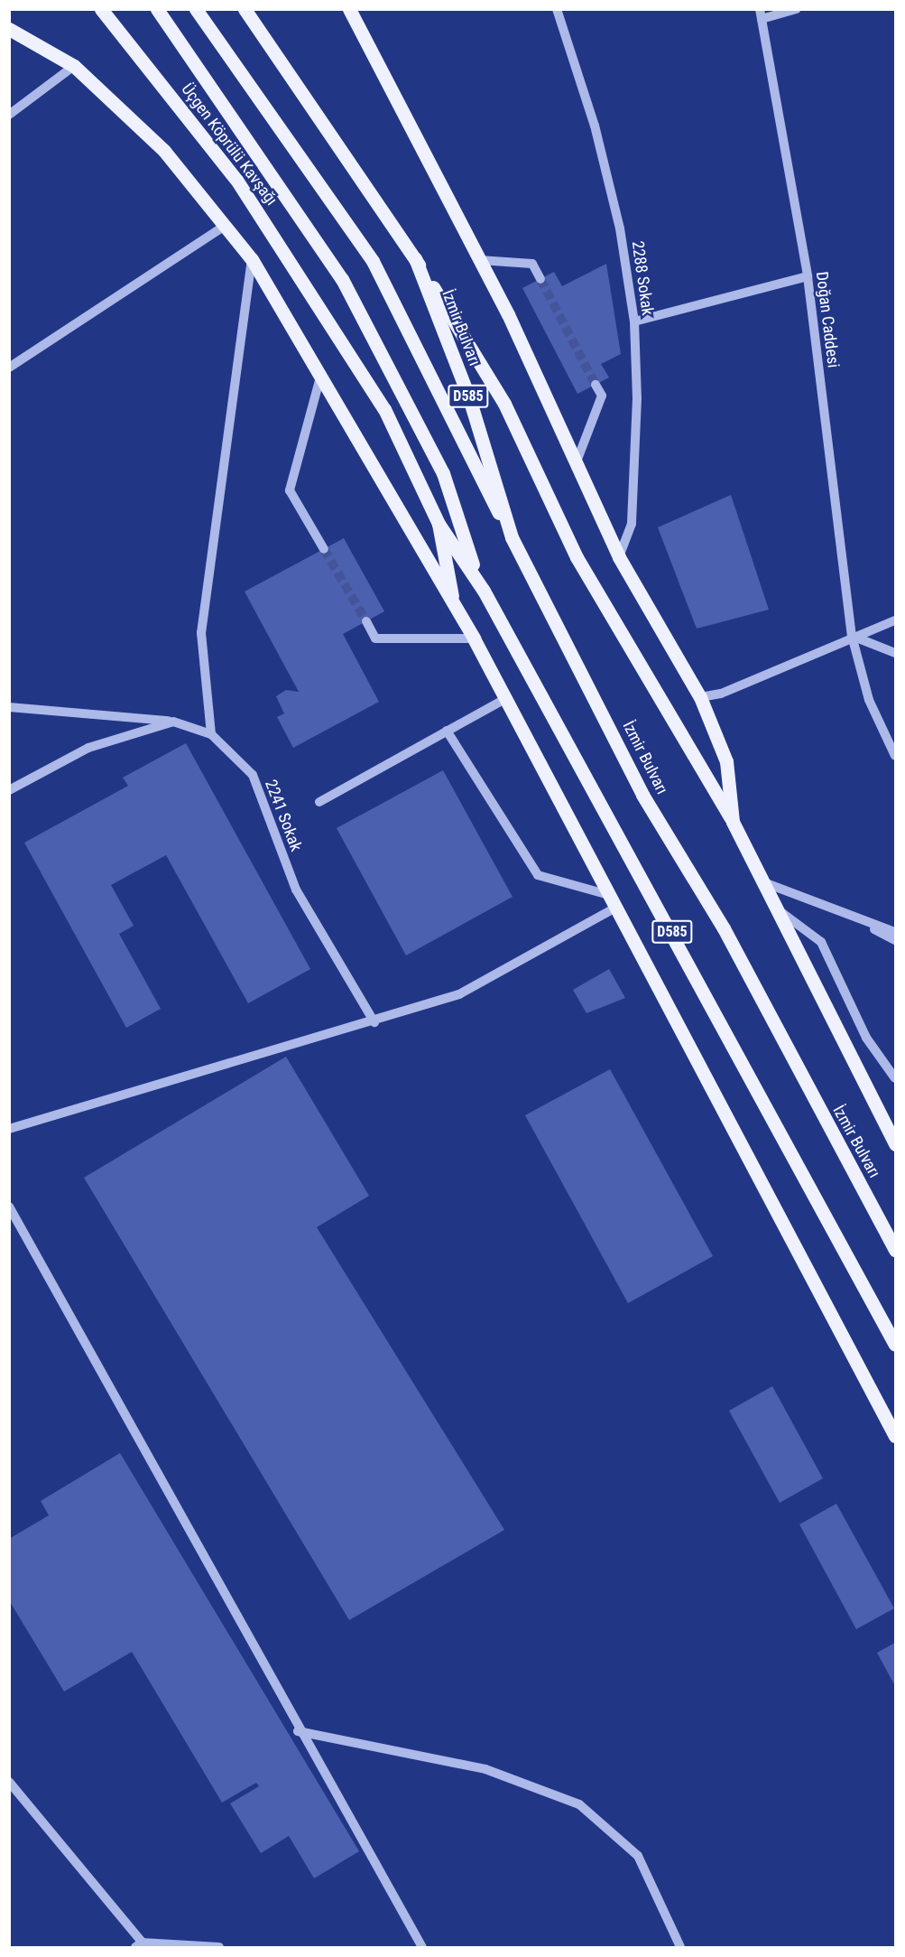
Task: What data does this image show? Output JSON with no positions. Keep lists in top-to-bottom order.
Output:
{
  "streets": {
    "main road": ["Üçgen Köprülü Kavşağı", "İzmir Bulvarı", "D585"],
    "street": ["2288 Sokak", "Doğan Caddesi", "2241 Sokak"]
  },
  "crossings": [
    ["Üçgen Köprülü Kavşağı", "D585"]
  ]
}
